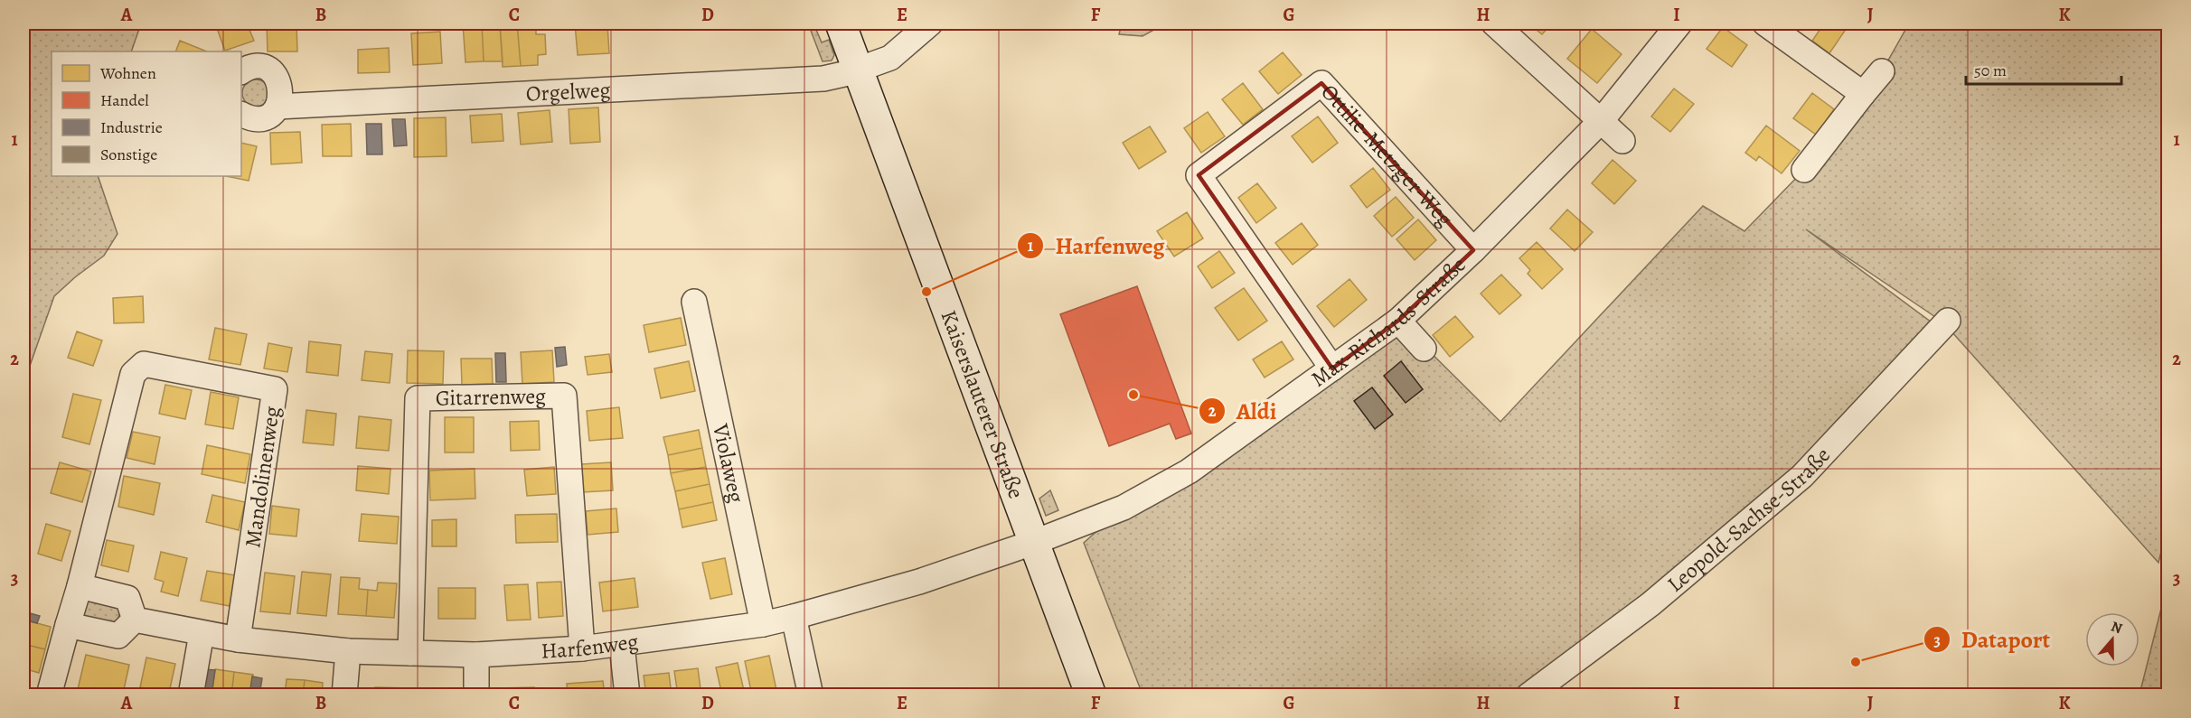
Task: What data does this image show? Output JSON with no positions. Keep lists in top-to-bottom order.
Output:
{
  "streets": {
    "street": [
      "Orgelweg",
      "Ottilie-Metzger-Weg",
      "Max-Richards-Straße",
      "Gitarrenweg",
      "Kaiserslauterer Straße",
      "Violaweg",
      "Mandolinenweg",
      "Leopold-Sachse-Straße",
      "Harfenweg"
    ]
  },
  "crossings": [
    ["Orgelweg", "Kaiserslauterer Straße"],
    ["Ottilie-Metzger-Weg", "Max-Richards-Straße"],
    ["Max-Richards-Straße", "Kaiserslauterer Straße"],
    ["Max-Richards-Straße", "Harfenweg"],
    ["Gitarrenweg", "Harfenweg"],
    ["Kaiserslauterer Straße", "Harfenweg"],
    ["Violaweg", "Harfenweg"],
    ["Mandolinenweg", "Harfenweg"]
  ],
  "places": ["Harfenweg", "Aldi", "Dataport"],
  "legend": [
    "Wohnen",
    "Handel",
    "Industrie",
    "Sonstige"
  ],
  "scale_bar": "50 m",
  "north": "top",
  "grid": {
    "columns": [
      "A",
      "B",
      "C",
      "D",
      "E",
      "F",
      "G",
      "H",
      "I",
      "J",
      "K"
    ],
    "rows": ["1", "2", "3"]
  }
}
